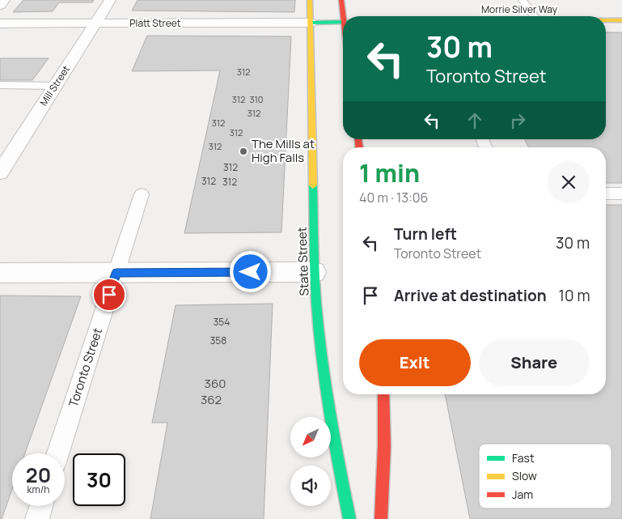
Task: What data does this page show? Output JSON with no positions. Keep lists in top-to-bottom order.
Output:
{
  "streets": {
    "main road": ["Morrie Silver Way", "State Street"],
    "street": ["Platt Street", "Mill Street"],
    "lane": ["Toronto Street"]
  },
  "crossings": [
    ["Platt Street", "Mill Street"],
    ["Platt Street", "State Street"]
  ],
  "places": ["The Mills at High Falls"],
  "house_numbers": [
    "312",
    "312",
    "310",
    "312",
    "312",
    "312",
    "312",
    "312",
    "312",
    "312",
    "354",
    "358",
    "360",
    "362"
  ],
  "legend": ["Fast", "Slow", "Jam"],
  "north": "bottom left",
  "page": {
    "turn": ["30 m", "Toronto Street"],
    "heading": ["1 min", "40 m · 13:06"],
    "list": [
      {
        "name": "Turn left",
        "note": "Toronto Street",
        "value": "30 m"
      },
      {
        "name": "Arrive at destination",
        "value": "10 m"
      }
    ],
    "buttons": ["Exit", "Share"],
    "speed": "20 km/h",
    "limit": "30"
  }
}
